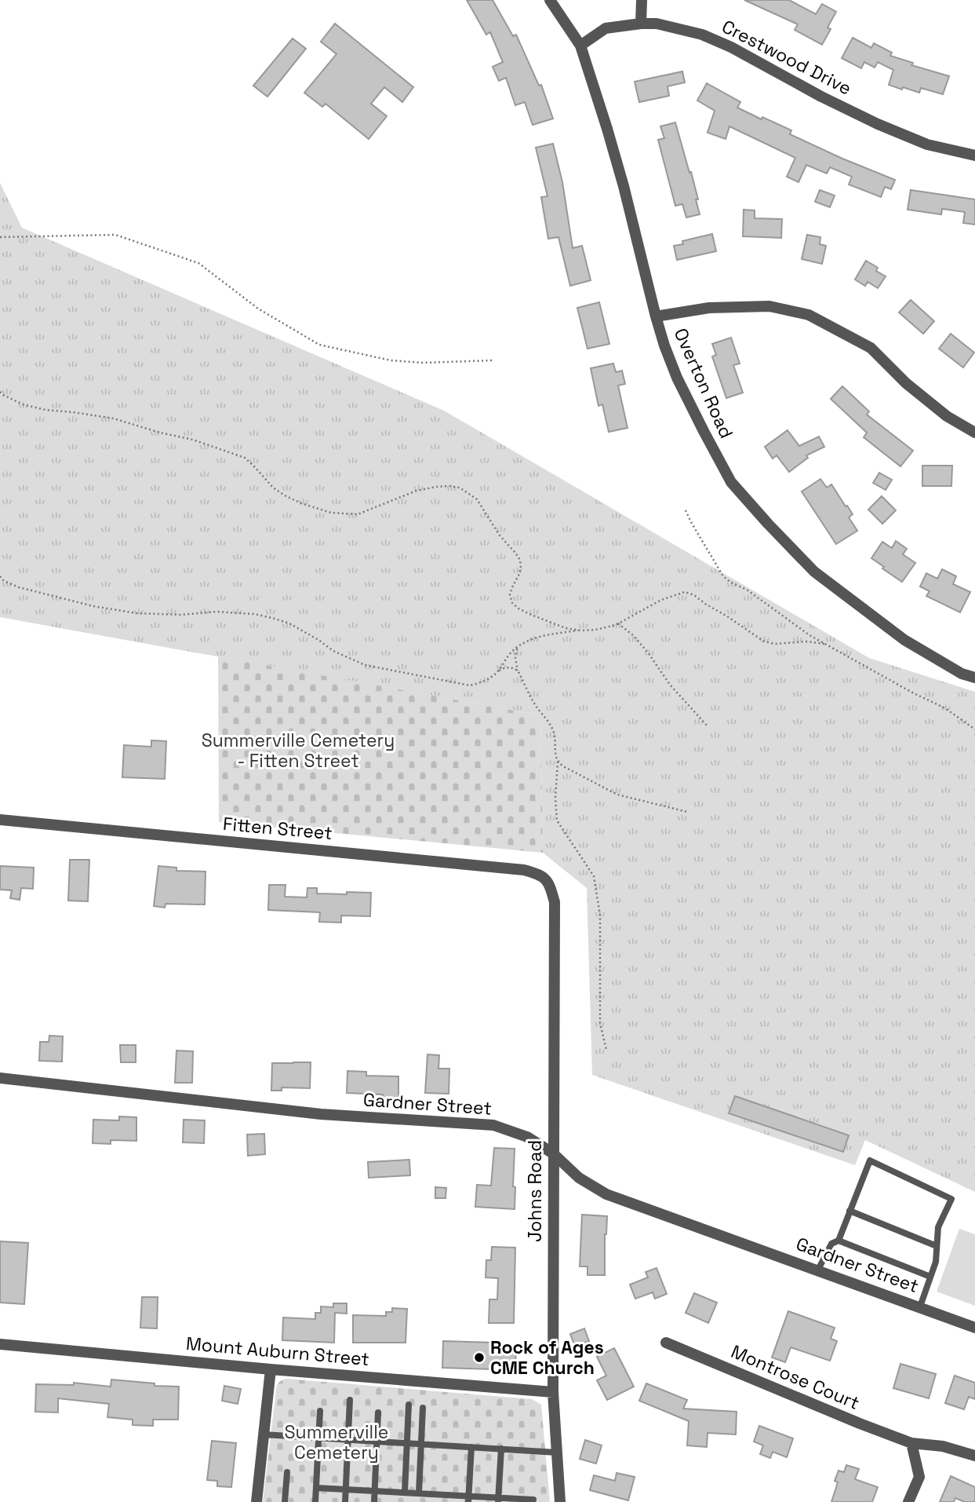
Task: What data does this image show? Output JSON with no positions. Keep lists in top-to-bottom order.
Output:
{
  "streets": {
    "street": [
      "Crestwood Drive",
      "Overton Road",
      "Fitten Street",
      "Gardner Street",
      "Johns Road",
      "Mount Auburn Street",
      "Montrose Court"
    ]
  },
  "crossings": [
    ["Crestwood Drive", "Overton Road"],
    ["Fitten Street", "Johns Road"],
    ["Gardner Street", "Johns Road"],
    ["Johns Road", "Mount Auburn Street"]
  ],
  "parks": ["Summerville Cemetery - Fitten Street", "Summerville Cemetery"],
  "places": ["Rock of Ages CME Church"]
}
